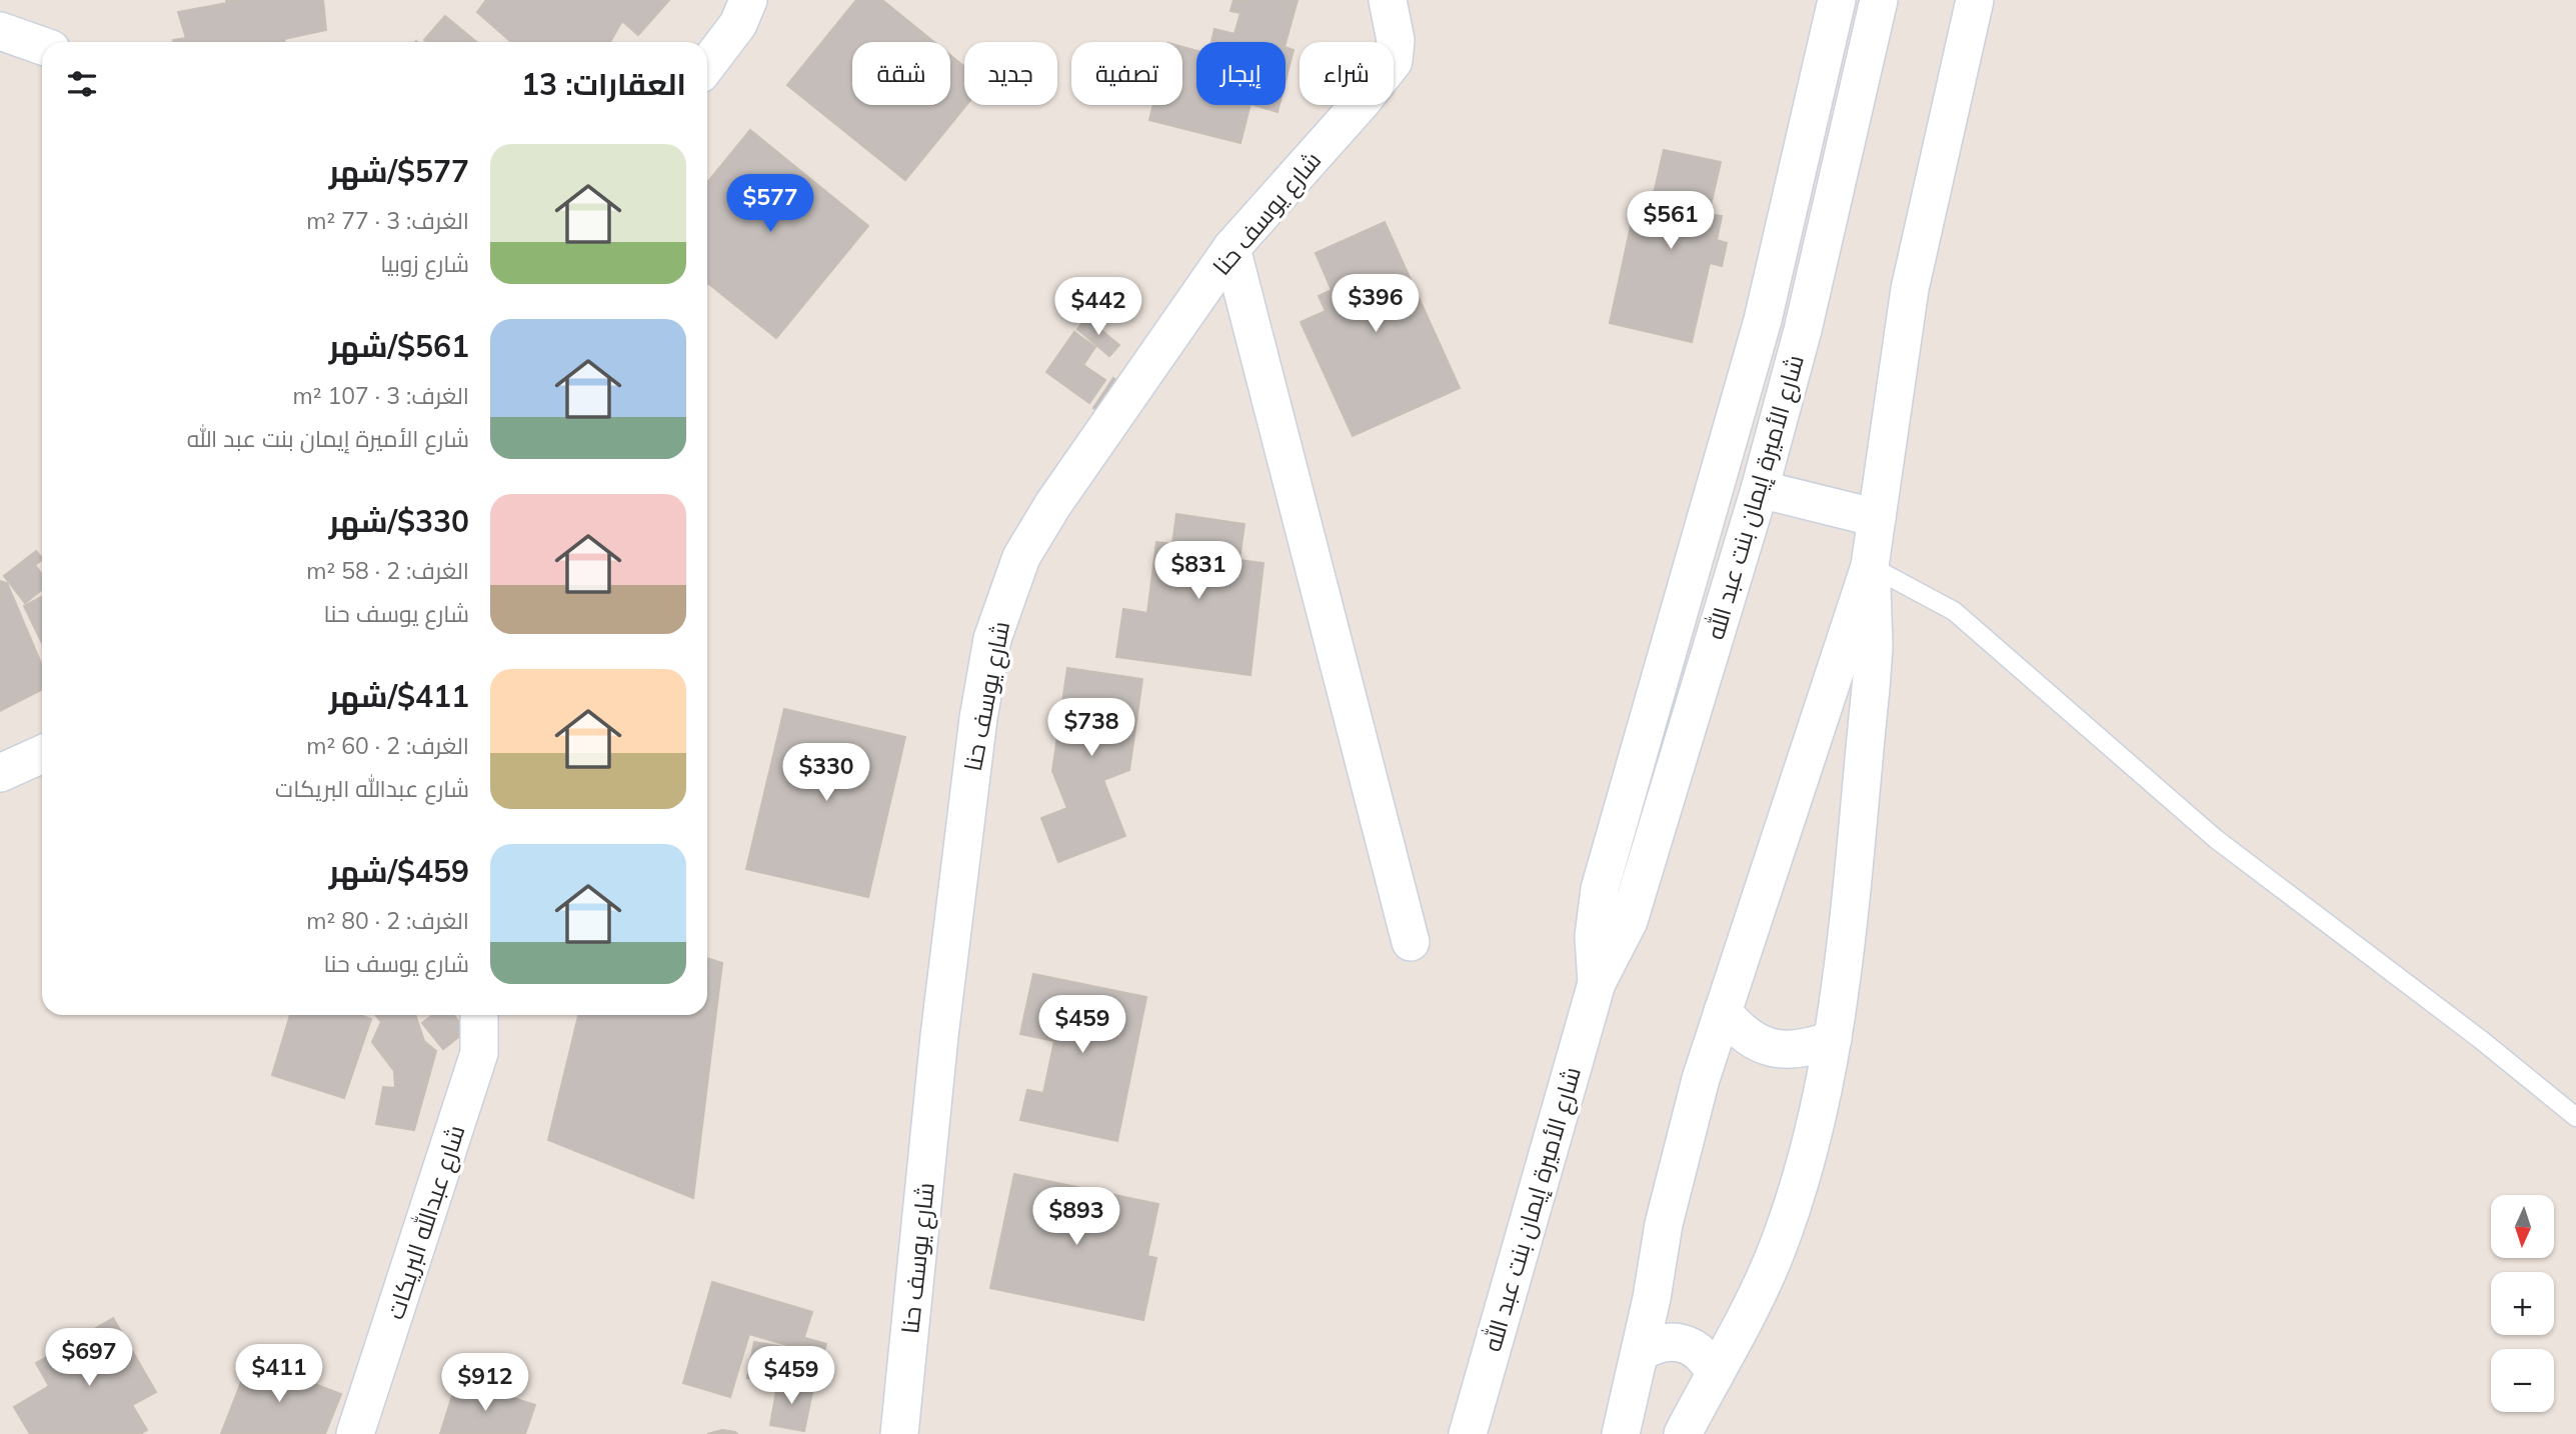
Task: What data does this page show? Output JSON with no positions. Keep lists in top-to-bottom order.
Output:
{
  "streets": {
    "street": ["شارع يوسف حنا", "شارع الأميرة إيمان بنت عبد الله", "شارع عبدالله البريكات"]
  },
  "north": "bottom",
  "page": {
    "chip": [
      "شراء",
      "إيجار",
      "تصفية",
      "جديد",
      "شقة"
    ],
    "heading": "العقارات: 13",
    "list": [
      {
        "name": "$577/شهر",
        "note": "الغرف: 3 · 77 m² · شارع زوبيا"
      },
      {
        "name": "$561/شهر",
        "note": "الغرف: 3 · 107 m² · شارع الأميرة إيمان بنت عبد الله"
      },
      {
        "name": "$330/شهر",
        "note": "الغرف: 2 · 58 m² · شارع يوسف حنا"
      },
      {
        "name": "$411/شهر",
        "note": "الغرف: 2 · 60 m² · شارع عبدالله البريكات"
      },
      {
        "name": "$459/شهر",
        "note": "الغرف: 2 · 80 m² · شارع يوسف حنا"
      }
    ],
    "price": [
      "$577",
      "$561",
      "$396",
      "$442",
      "$831",
      "$738",
      "$330",
      "$459",
      "$893",
      "$697",
      "$411",
      "$459",
      "$912"
    ],
    "map_buttons": ["+", "−"]
  }
}
